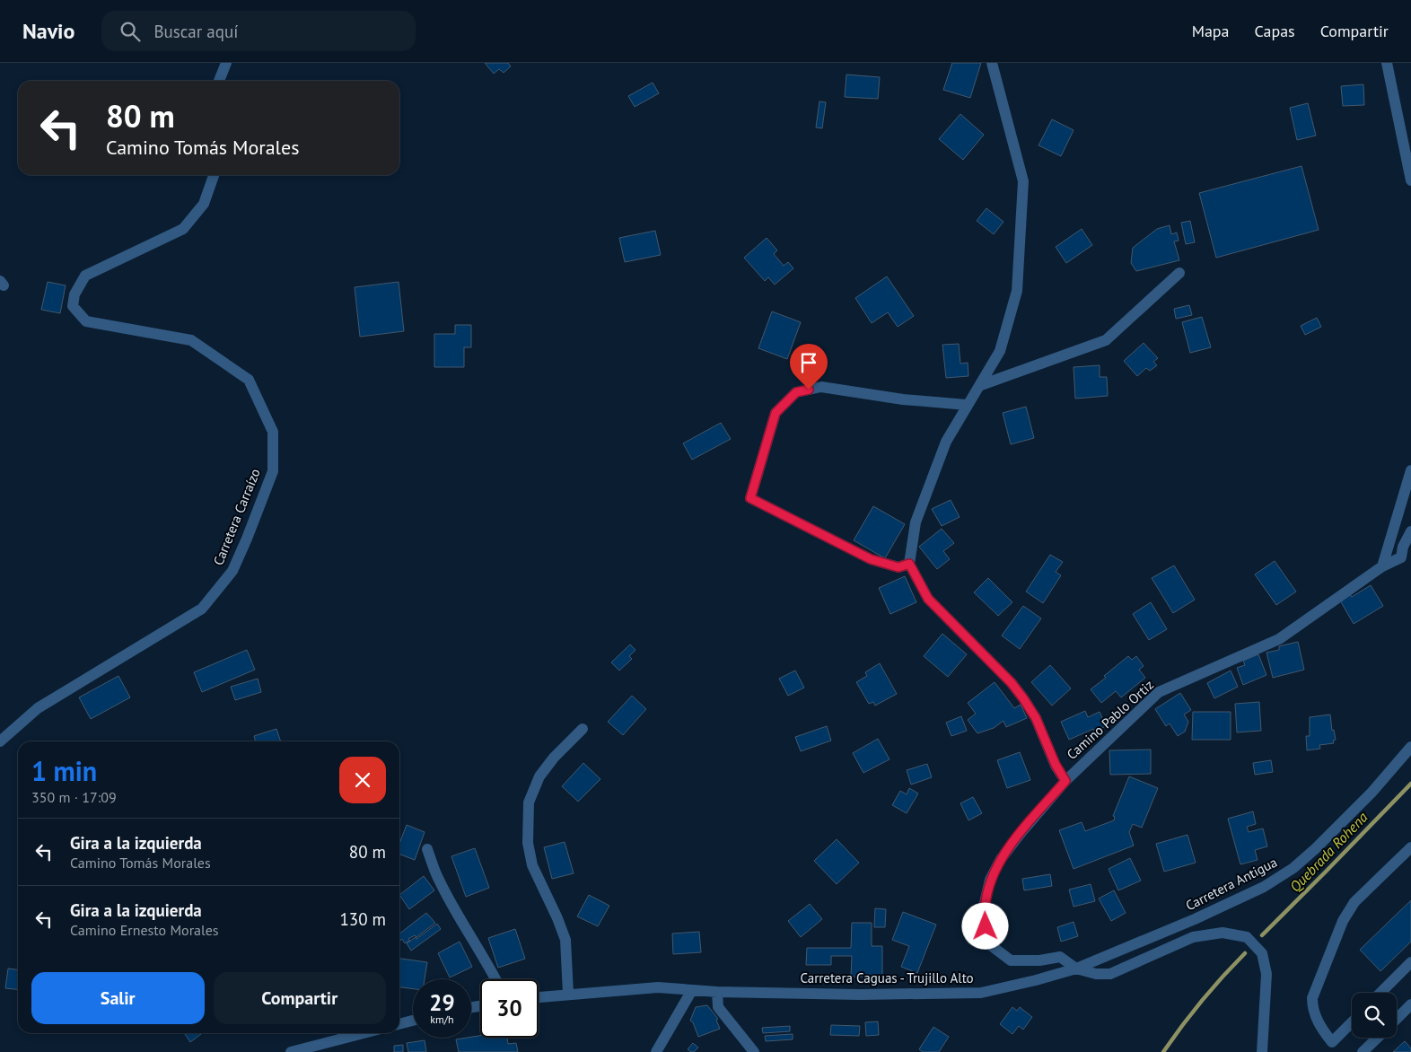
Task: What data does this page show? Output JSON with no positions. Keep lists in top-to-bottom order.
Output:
{
  "streets": {
    "street": [
      "Carretera Carraízo",
      "Camino Pablo Ortiz",
      "Carretera Antigua",
      "Carretera Caguas - Trujillo Alto"
    ]
  },
  "crossings": [
    ["Camino Pablo Ortiz", "Carretera Antigua"],
    ["Camino Pablo Ortiz", "Carretera Caguas - Trujillo Alto"],
    ["Carretera Antigua", "Carretera Caguas - Trujillo Alto"]
  ],
  "water": ["Quebrada Rohena"],
  "page": {
    "header": "Navio",
    "search": "Buscar aquí",
    "nav": ["Mapa", "Capas", "Compartir"],
    "turn": ["80 m", "Camino Tomás Morales"],
    "heading": ["1 min", "350 m · 17:09"],
    "list": [
      {
        "name": "Gira a la izquierda",
        "note": "Camino Tomás Morales",
        "value": "80 m"
      },
      {
        "name": "Gira a la izquierda",
        "note": "Camino Ernesto Morales",
        "value": "130 m"
      }
    ],
    "buttons": ["Salir", "Compartir"],
    "speed": "29 km/h",
    "limit": "30"
  }
}
